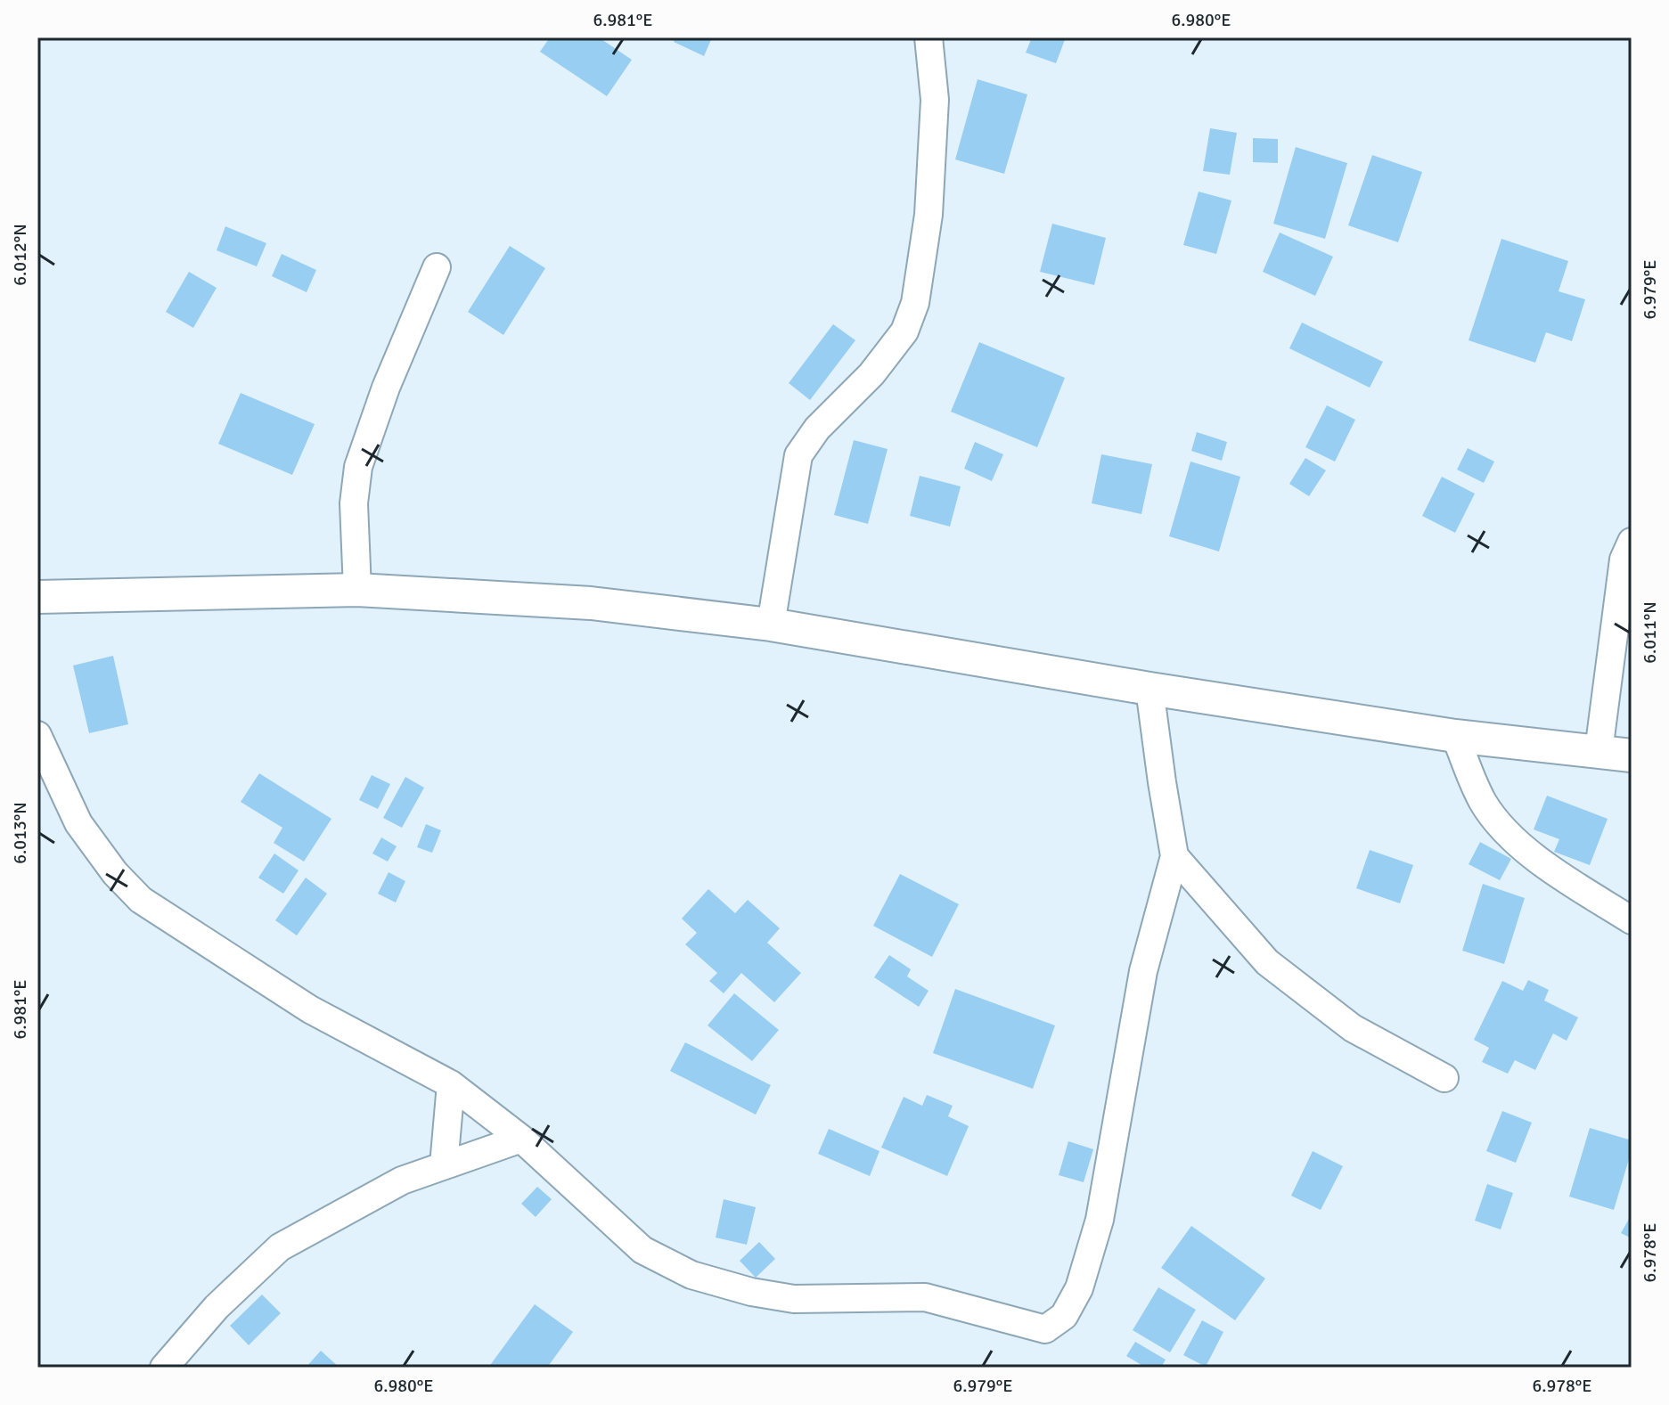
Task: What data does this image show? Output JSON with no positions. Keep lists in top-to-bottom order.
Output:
{
  "coordinates": [
    "6.981°E",
    "6.980°E",
    "6.012°N",
    "6.979°E",
    "6.011°N",
    "6.013°N",
    "6.978°E"
  ]
}
